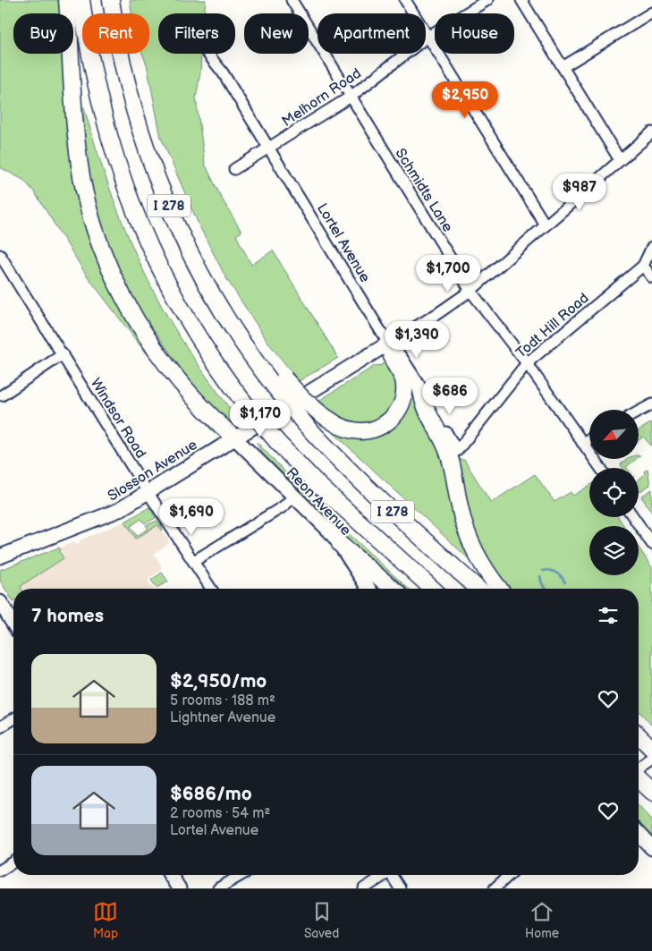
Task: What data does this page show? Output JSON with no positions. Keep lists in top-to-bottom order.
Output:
{
  "streets": {
    "highway": ["I 278"],
    "main road": ["Lortel Avenue", "Slosson Avenue", "Reon Avenue"],
    "street": [
      "Melhorn Road",
      "Schmidts Lane",
      "Todt Hill Road",
      "Windsor Road"
    ]
  },
  "crossings": [
    ["Melhorn Road", "Schmidts Lane"],
    ["Melhorn Road", "Lortel Avenue"],
    ["Schmidts Lane", "Todt Hill Road"],
    ["Schmidts Lane", "Slosson Avenue"],
    ["Lortel Avenue", "Todt Hill Road"],
    ["Lortel Avenue", "Slosson Avenue"],
    ["Windsor Road", "Slosson Avenue"],
    ["Slosson Avenue", "Reon Avenue"]
  ],
  "north": "bottom left",
  "page": {
    "chip": [
      "Buy",
      "Rent",
      "Filters",
      "New",
      "Apartment",
      "House"
    ],
    "price": [
      "$2,950",
      "$987",
      "$1,700",
      "$1,390",
      "$686",
      "$1,170",
      "$1,690"
    ],
    "heading": "7 homes",
    "list": [
      {
        "name": "$2,950/mo",
        "note": "5 rooms · 188 m² · Lightner Avenue"
      },
      {
        "name": "$686/mo",
        "note": "2 rooms · 54 m² · Lortel Avenue"
      }
    ],
    "tabs": ["Map", "Saved", "Home"]
  }
}
